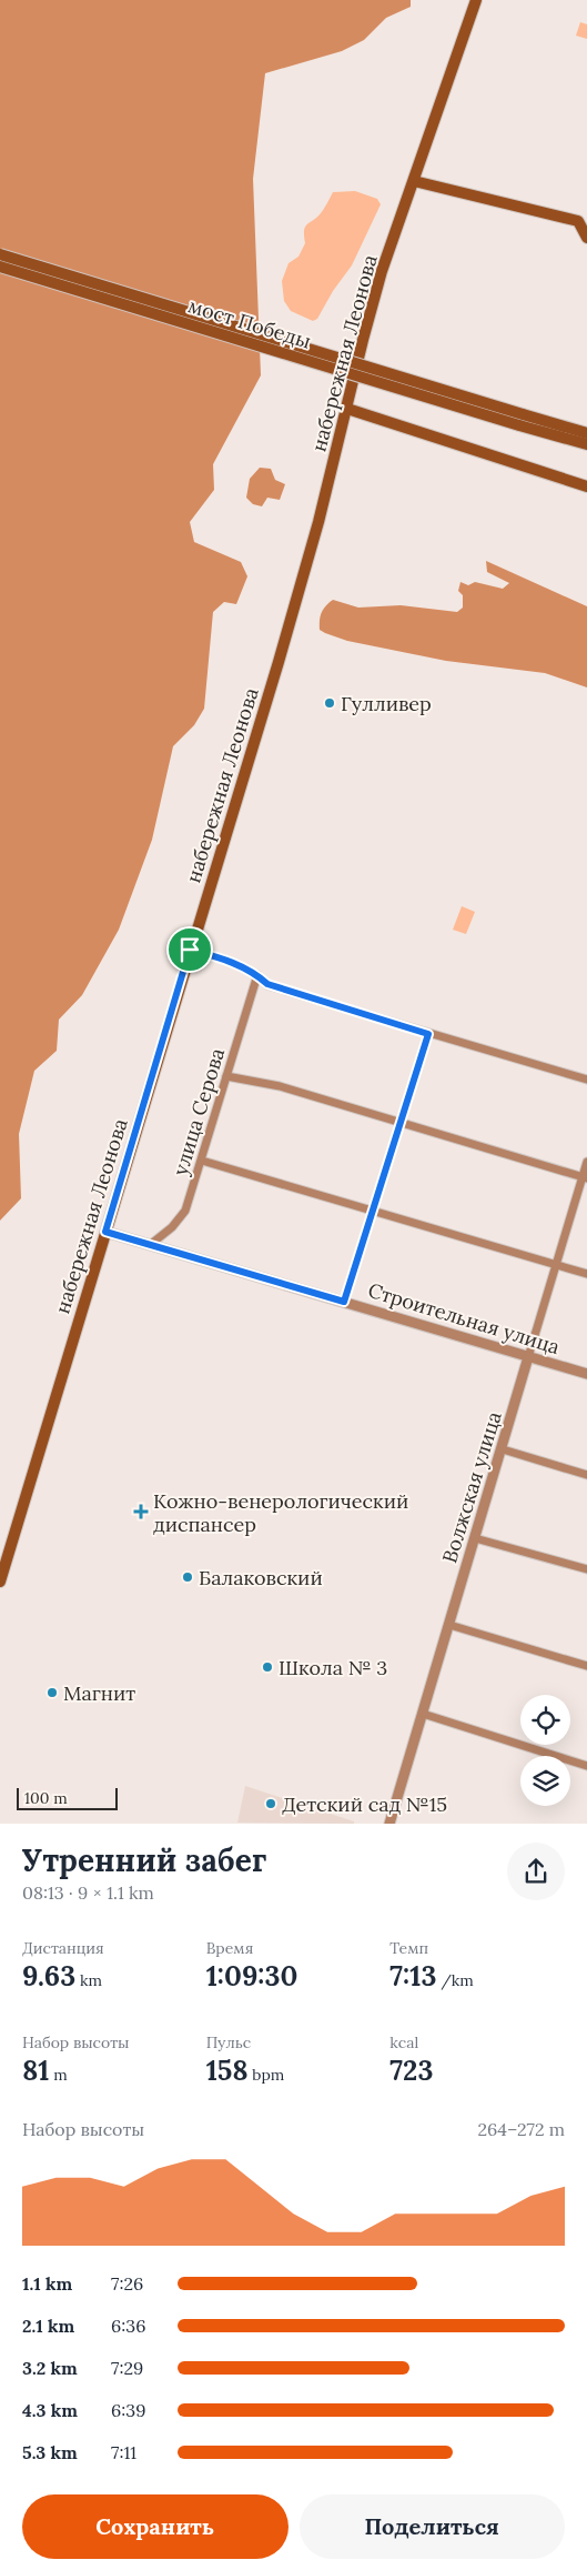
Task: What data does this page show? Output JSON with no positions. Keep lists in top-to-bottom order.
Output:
{
  "streets": {
    "main road": ["мост Победы", "набережная Леонова"],
    "street": ["улица Серова", "Строительная улица", "Волжская улица"]
  },
  "crossings": [
    ["набережная Леонова", "Строительная улица"],
    ["улица Серова", "Строительная улица"],
    ["Строительная улица", "Волжская улица"]
  ],
  "places": {
    "other": [
      "Гулливер",
      "Балаковский",
      "Школа № 3",
      "Магнит",
      "Детский сад №15"
    ],
    "health": ["Кожно-венерологический диспансер"]
  },
  "scale_bar": "100 m",
  "page": {
    "scale": "100 m",
    "heading": ["Утренний забег", "08:13 · 9 × 1.1 km"],
    "stats": [
      ["Дистанция", "9.63 km"],
      ["Время", "1:09:30"],
      ["Темп", "7:13 /km"],
      ["Набор высоты", "81 m"],
      ["Пульс", "158 bpm"],
      ["kcal", "723"]
    ],
    "chart": ["Набор высоты", "264–272 m"],
    "list": [
      {
        "name": "1.1 km",
        "note": "7:26"
      },
      {
        "name": "2.1 km",
        "note": "6:36"
      },
      {
        "name": "3.2 km",
        "note": "7:29"
      },
      {
        "name": "4.3 km",
        "note": "6:39"
      },
      {
        "name": "5.3 km",
        "note": "7:11"
      }
    ],
    "buttons": ["Сохранить", "Поделиться"]
  }
}
